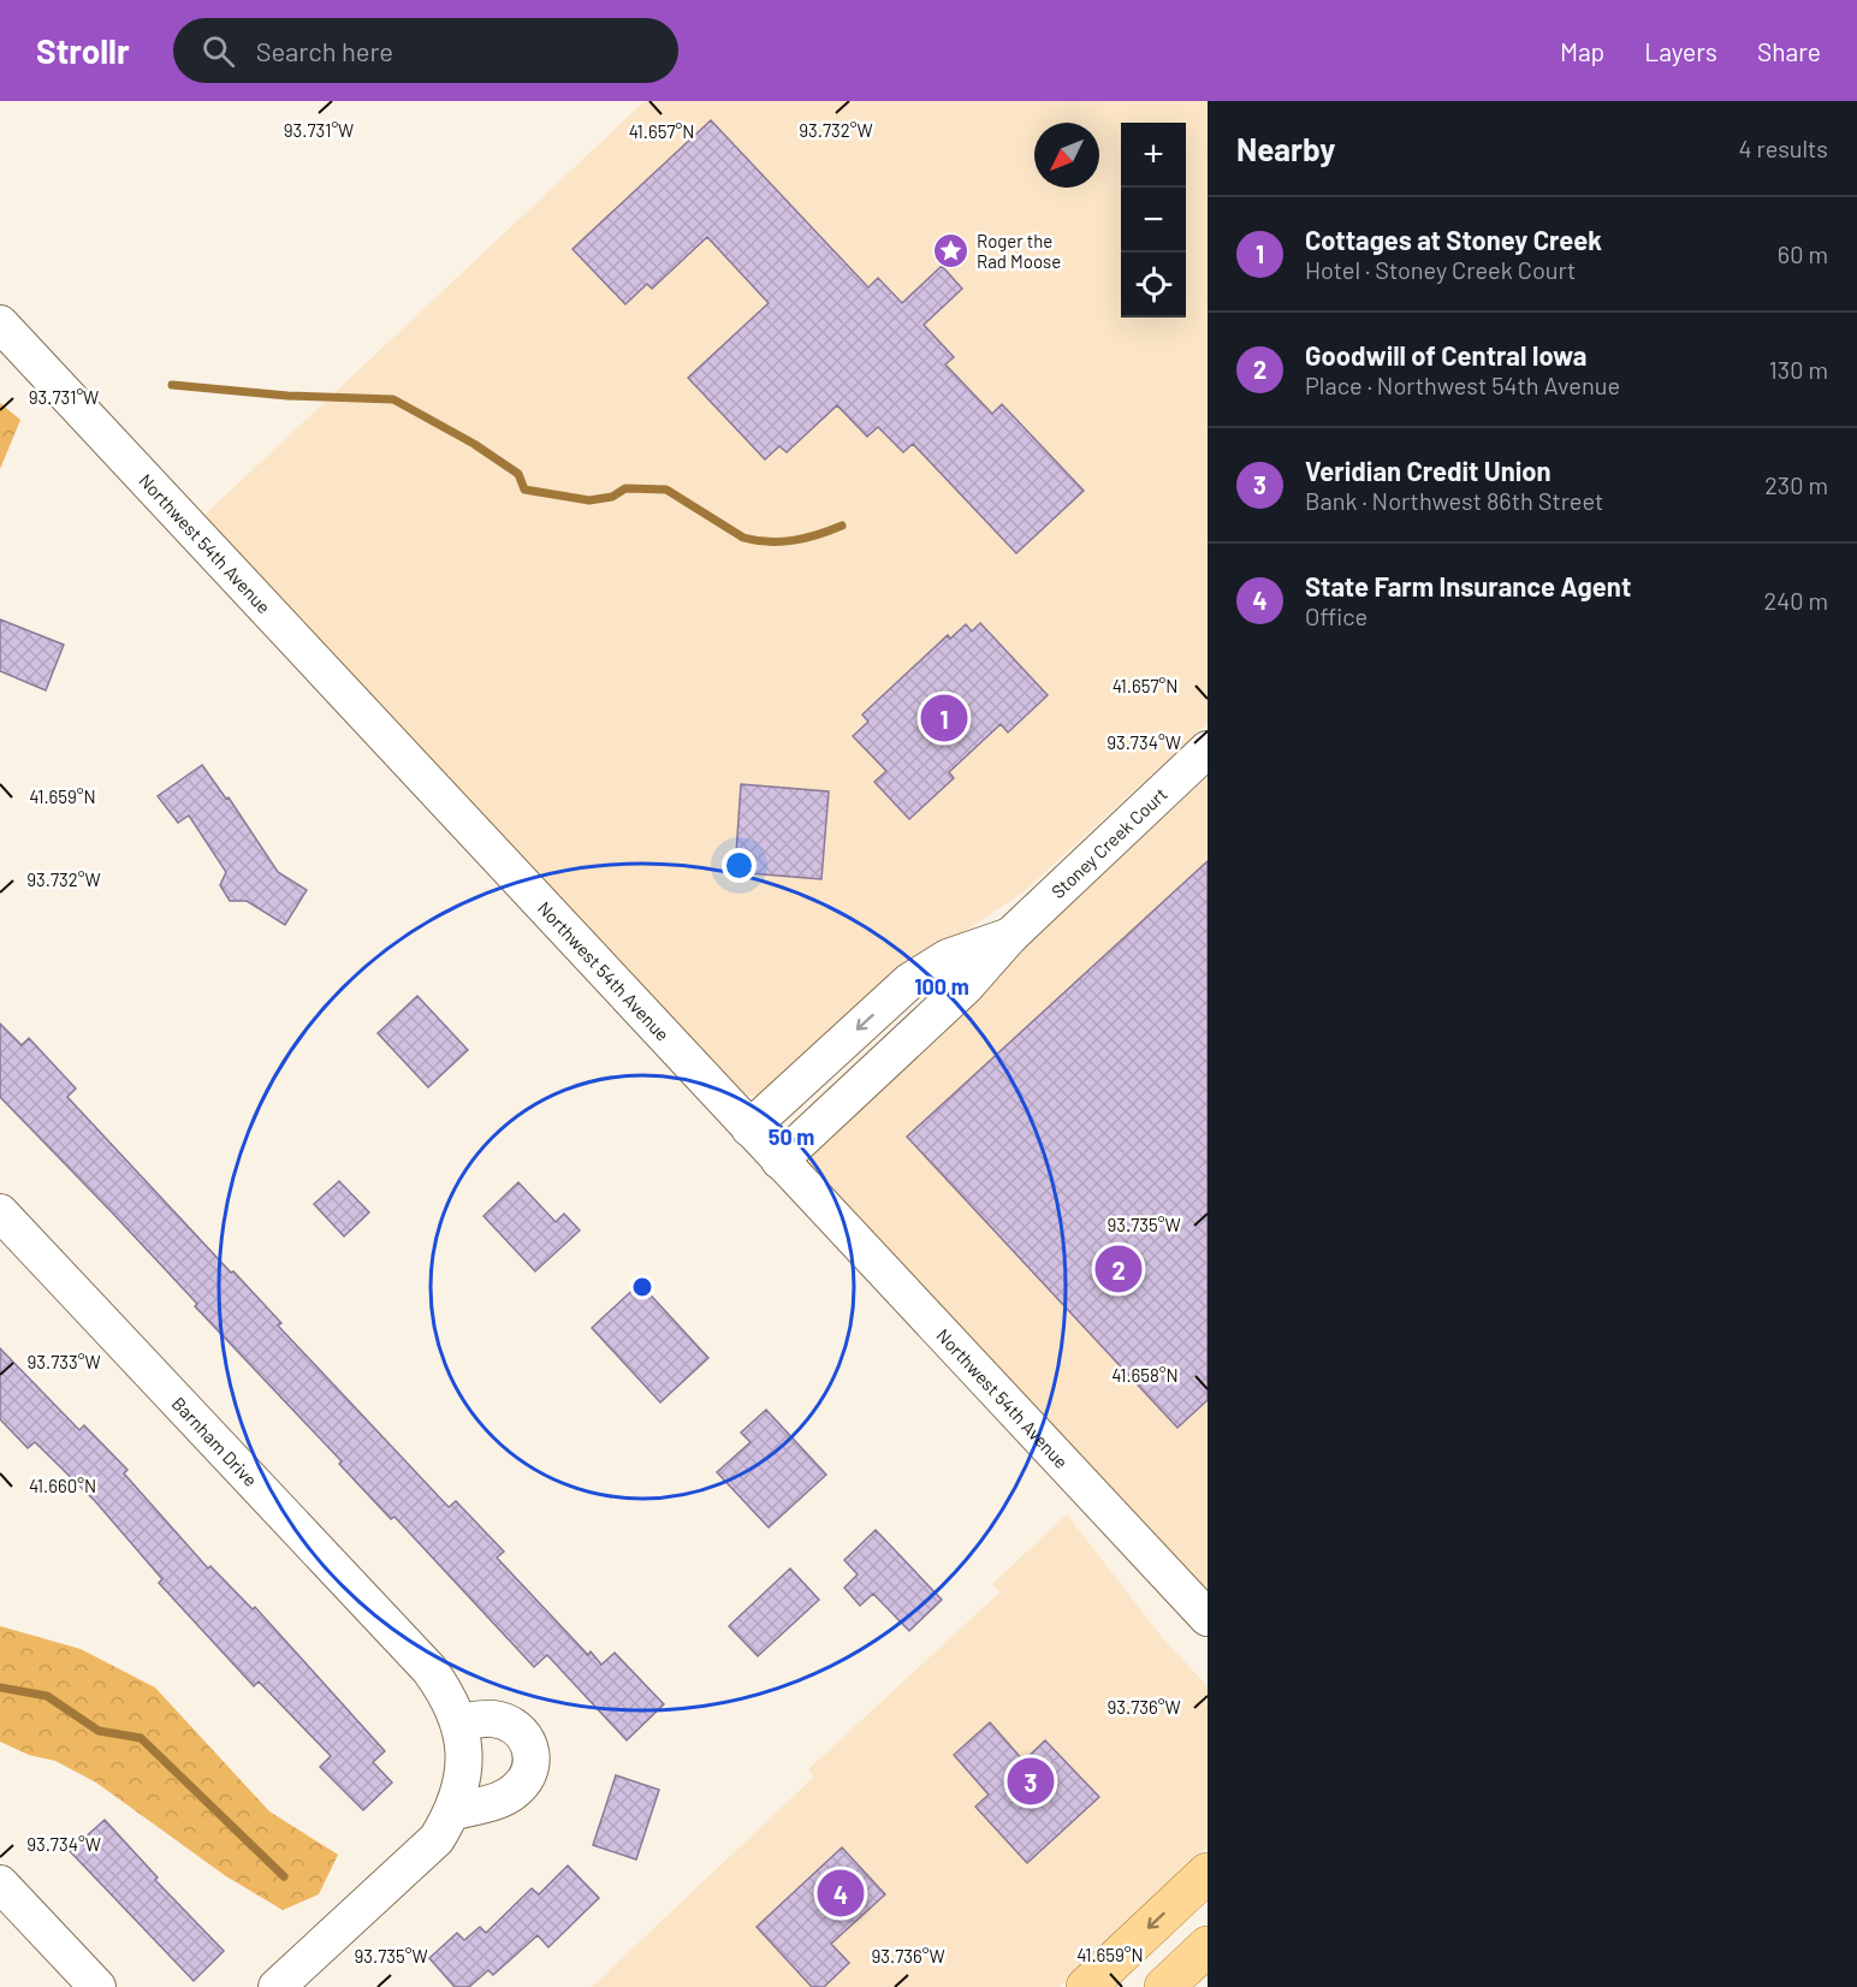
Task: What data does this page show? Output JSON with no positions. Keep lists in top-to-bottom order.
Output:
{
  "streets": {
    "street": ["Northwest 54th Avenue", "Stoney Creek Court", "Barnham Drive"]
  },
  "crossings": [
    ["Northwest 54th Avenue", "Stoney Creek Court"]
  ],
  "places": {
    "place": ["Roger the Rad Moose"]
  },
  "north": "bottom left",
  "page": {
    "header": "Strollr",
    "search": "Search here",
    "nav": ["Map", "Layers", "Share"],
    "heading": ["Nearby", "4 results"],
    "map_buttons": ["+", "−"],
    "list": [
      {
        "mark": "1",
        "name": "Cottages at Stoney Creek",
        "note": "Hotel · Stoney Creek Court",
        "value": "60 m"
      },
      {
        "mark": "2",
        "name": "Goodwill of Central Iowa",
        "note": "Place · Northwest 54th Avenue",
        "value": "130 m"
      },
      {
        "mark": "3",
        "name": "Veridian Credit Union",
        "note": "Bank · Northwest 86th Street",
        "value": "230 m"
      },
      {
        "mark": "4",
        "name": "State Farm Insurance Agent",
        "note": "Office",
        "value": "240 m"
      }
    ],
    "pins": [
      "1",
      "2",
      "3",
      "4"
    ]
  },
  "coordinates": [
    "93.731°W",
    "93.732°W",
    "41.657°N",
    "93.734°W",
    "41.659°N",
    "93.735°W",
    "93.733°W",
    "41.658°N",
    "41.660°N",
    "93.736°W"
  ],
  "rings": ["100 m", "50 m"]
}
